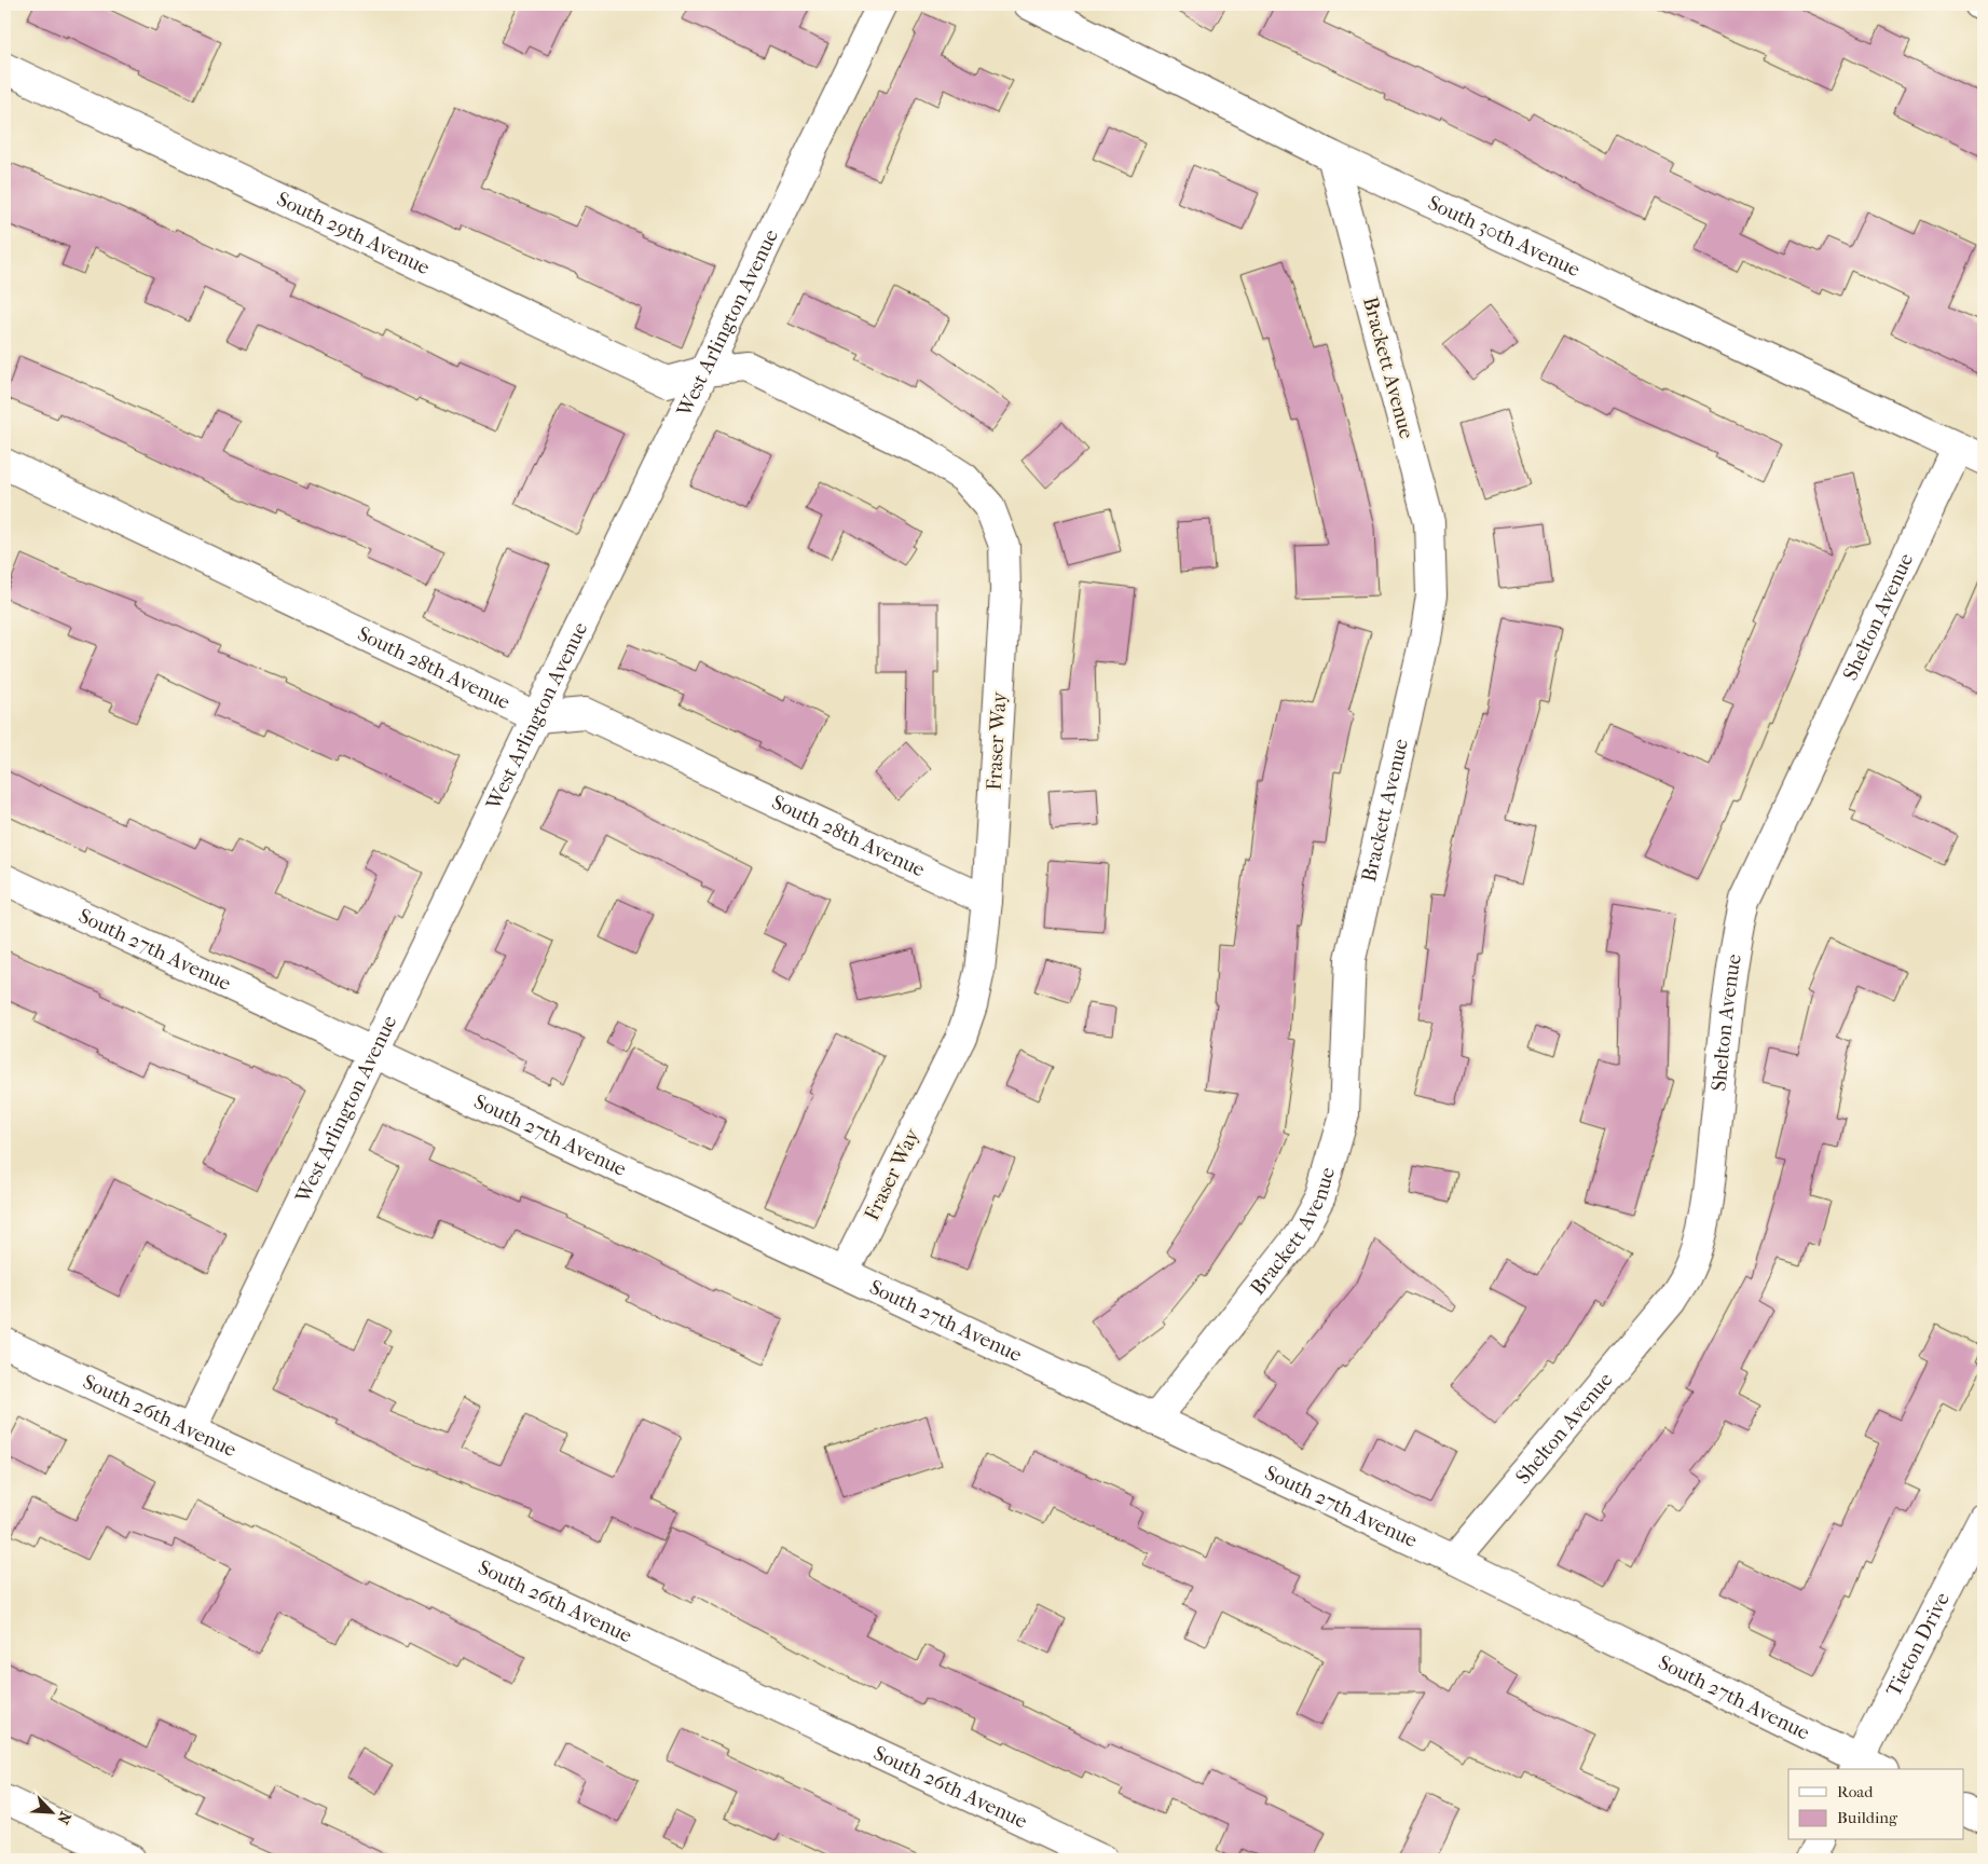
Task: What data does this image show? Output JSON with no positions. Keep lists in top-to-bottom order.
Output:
{
  "streets": {
    "street": [
      "South 29th Avenue",
      "South 30th Avenue",
      "West Arlington Avenue",
      "Brackett Avenue",
      "Shelton Avenue",
      "South 28th Avenue",
      "Fraser Way",
      "South 27th Avenue",
      "South 26th Avenue",
      "Tieton Drive"
    ]
  },
  "crossings": [
    ["South 29th Avenue", "West Arlington Avenue"],
    ["South 29th Avenue", "Fraser Way"],
    ["South 30th Avenue", "Brackett Avenue"],
    ["South 30th Avenue", "Shelton Avenue"],
    ["West Arlington Avenue", "South 28th Avenue"],
    ["West Arlington Avenue", "Fraser Way"],
    ["West Arlington Avenue", "South 27th Avenue"],
    ["West Arlington Avenue", "South 26th Avenue"],
    ["Brackett Avenue", "South 27th Avenue"],
    ["Shelton Avenue", "South 27th Avenue"],
    ["South 28th Avenue", "Fraser Way"],
    ["Fraser Way", "South 27th Avenue"],
    ["South 27th Avenue", "Tieton Drive"]
  ],
  "legend": ["Road", "Building"],
  "north": "bottom right"
}
